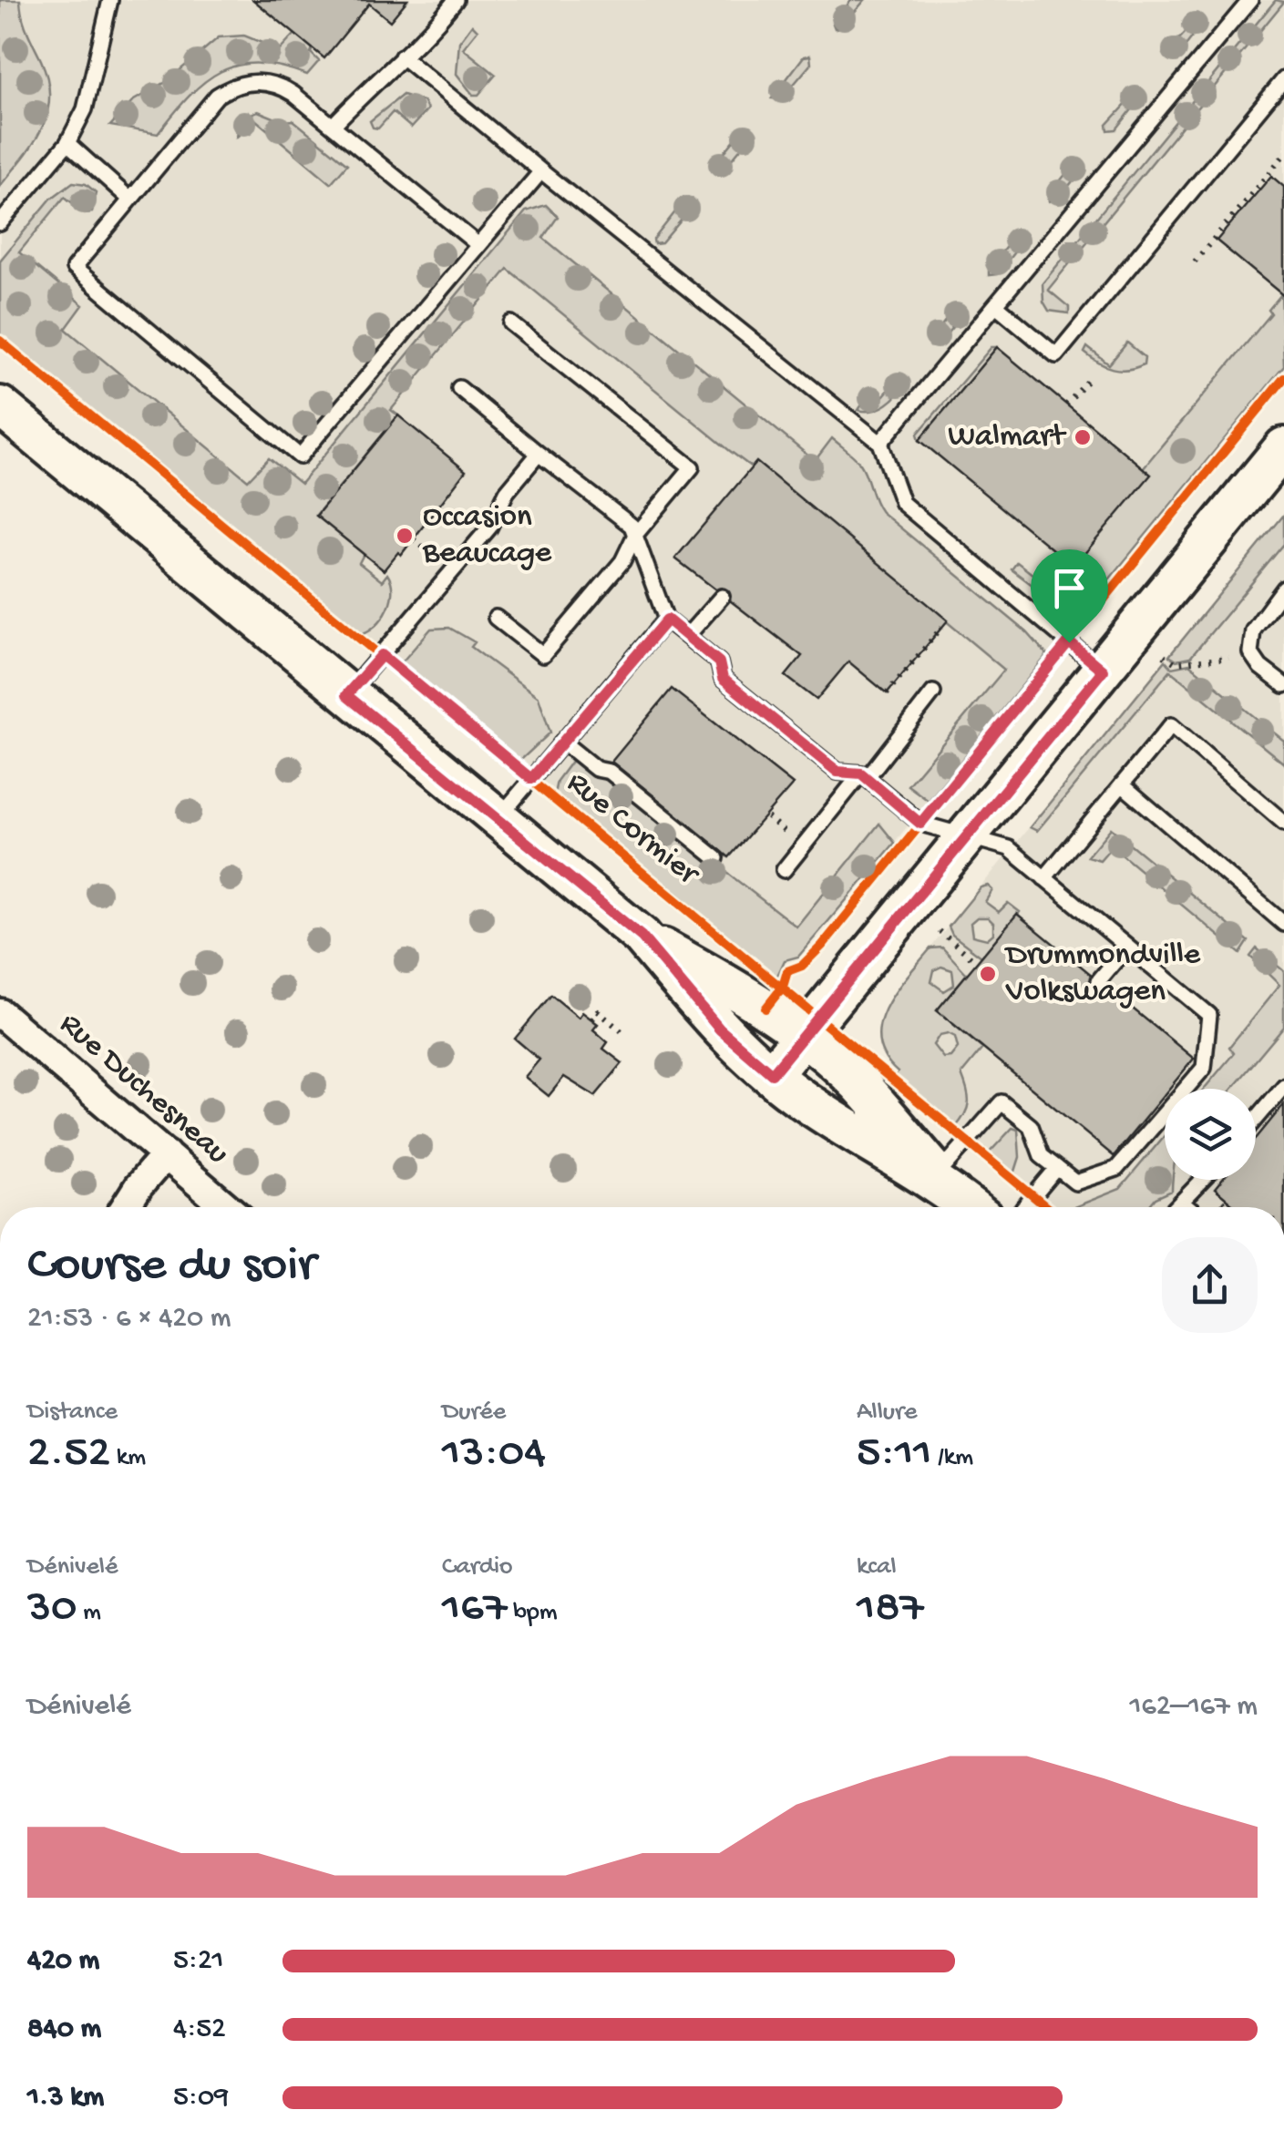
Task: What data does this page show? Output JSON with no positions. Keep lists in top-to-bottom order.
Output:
{
  "streets": {
    "street": ["Rue Duchesneau"],
    "cycle path": ["Rue Cormier"]
  },
  "places": ["Walmart", "Occasion Beaucage", "Drummondville Volkswagen"],
  "page": {
    "heading": ["Course du soir", "21:53 · 6 × 420 m"],
    "stats": [
      ["Distance", "2.52 km"],
      ["Durée", "13:04"],
      ["Allure", "5:11 /km"],
      ["Dénivelé", "30 m"],
      ["Cardio", "167 bpm"],
      ["kcal", "187"]
    ],
    "chart": ["Dénivelé", "162–167 m"],
    "list": [
      {
        "name": "420 m",
        "note": "5:21"
      },
      {
        "name": "840 m",
        "note": "4:52"
      },
      {
        "name": "1.3 km",
        "note": "5:09"
      }
    ]
  }
}
